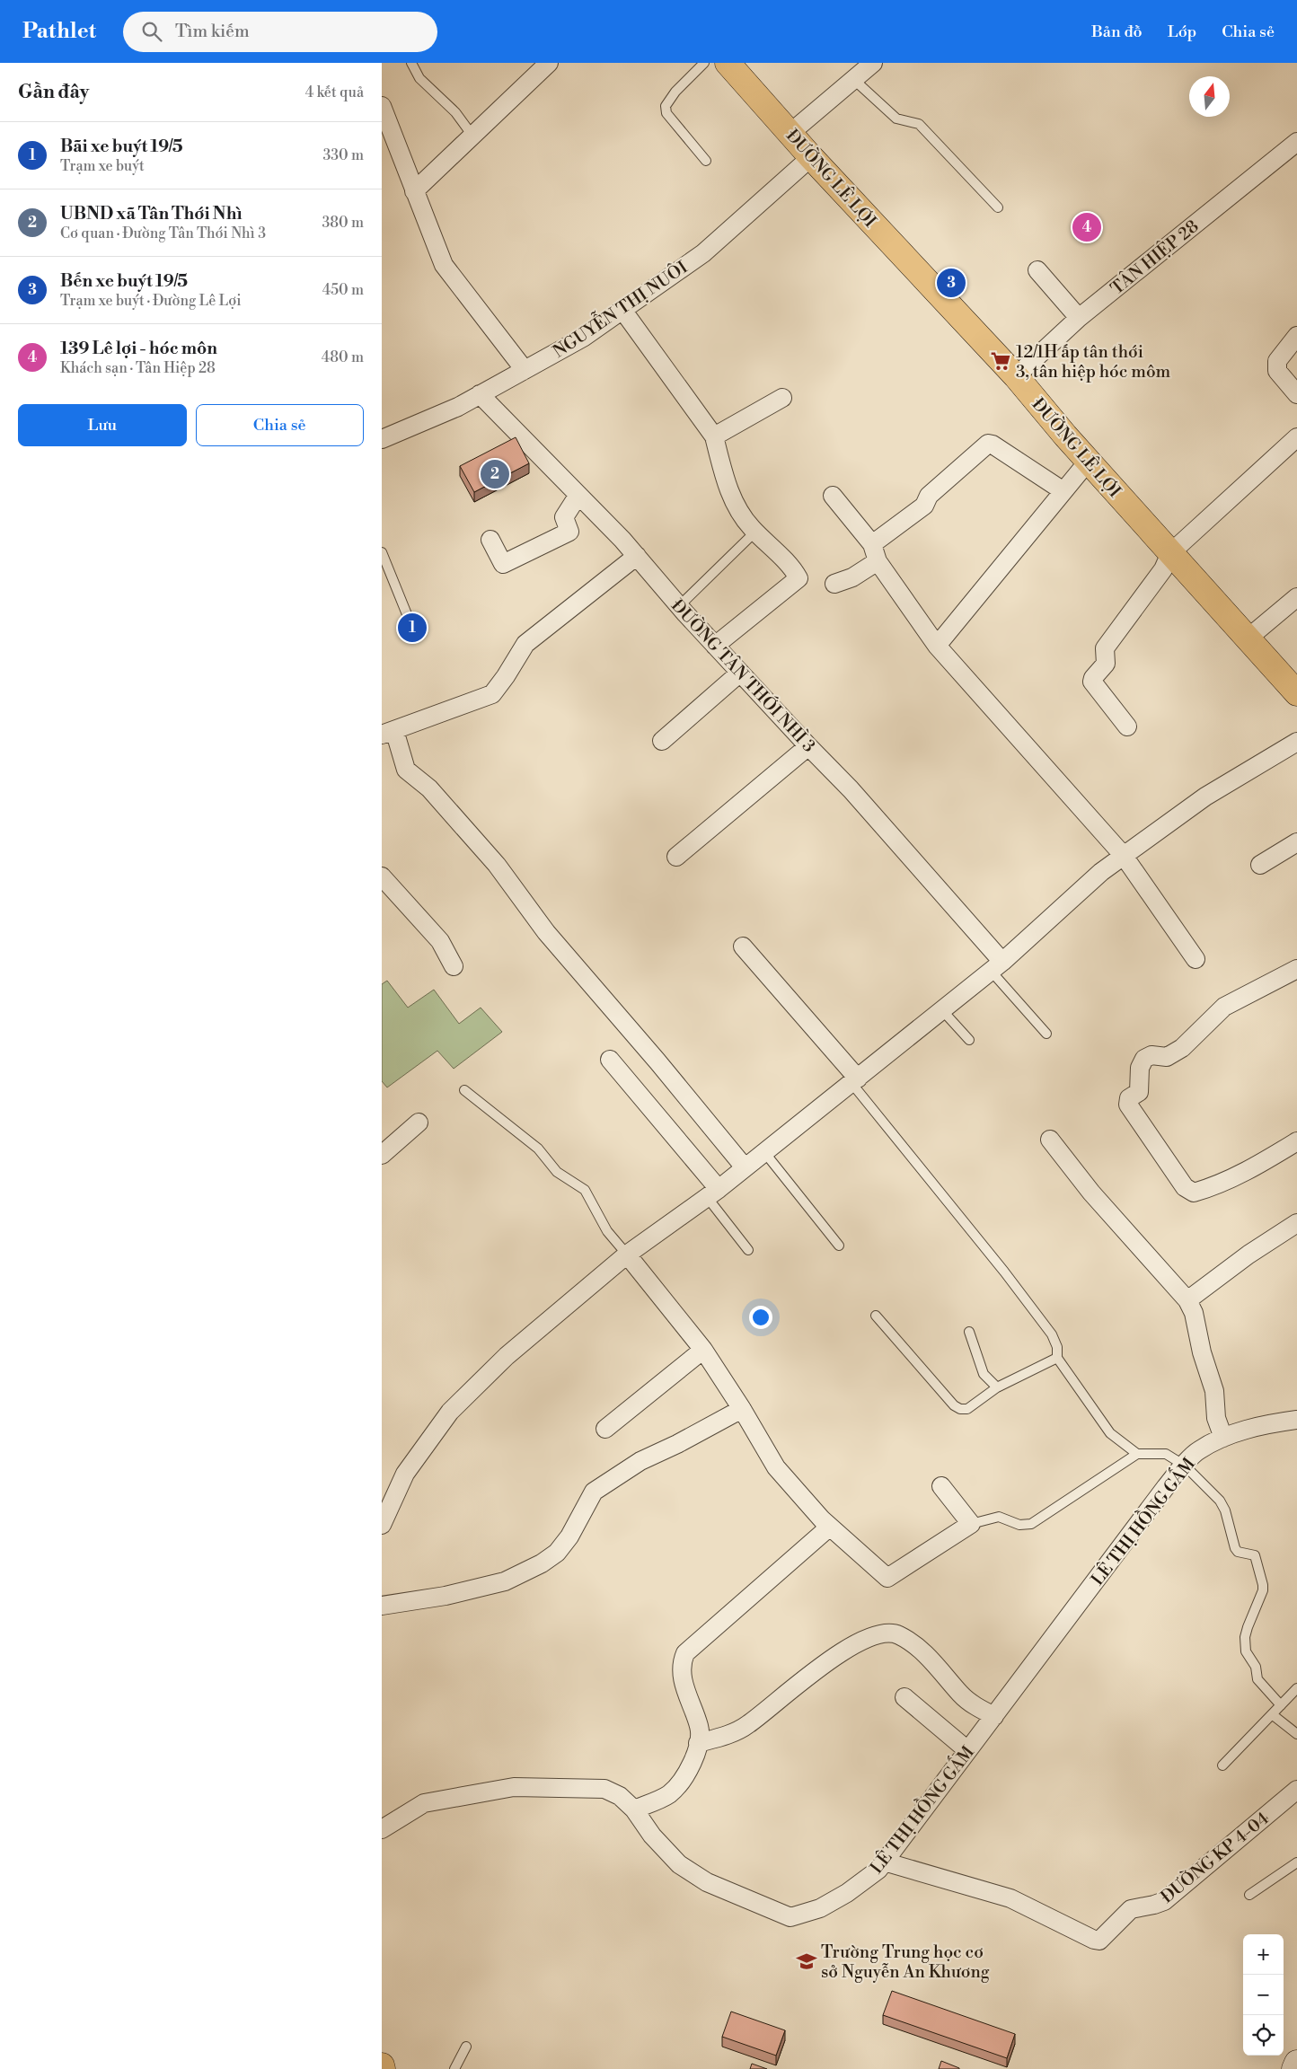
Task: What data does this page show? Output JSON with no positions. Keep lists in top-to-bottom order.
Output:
{
  "streets": {
    "main road": ["ĐƯỜNG LÊ LỢI"],
    "street": [
      "TÂN HIỆP 28",
      "NGUYỄN THỊ NUÔI",
      "ĐƯỜNG TÂN THỚI NHÌ 3",
      "LÊ THỊ HỒNG GẤM",
      "ĐƯỜNG KP 4-04"
    ]
  },
  "crossings": [
    ["ĐƯỜNG LÊ LỢI", "TÂN HIỆP 28"],
    ["ĐƯỜNG LÊ LỢI", "NGUYỄN THỊ NUÔI"],
    ["NGUYỄN THỊ NUÔI", "ĐƯỜNG TÂN THỚI NHÌ 3"],
    ["LÊ THỊ HỒNG GẤM", "ĐƯỜNG KP 4-04"]
  ],
  "places": {
    "supermarket": ["12/1H ấp tân thới 3, tân hiệp hóc môm"],
    "school or university": ["Trường Trung học cơ sở Nguyễn An Khương"]
  },
  "north": "top",
  "page": {
    "header": "Pathlet",
    "search": "Tìm kiếm",
    "nav": ["Bản đồ", "Lớp", "Chia sẻ"],
    "heading": ["Gần đây", "4 kết quả"],
    "list": [
      {
        "mark": "1",
        "name": "Bãi xe buýt 19/5",
        "note": "Trạm xe buýt",
        "value": "330 m"
      },
      {
        "mark": "2",
        "name": "UBND xã Tân Thới Nhì",
        "note": "Cơ quan · Đường Tân Thới Nhì 3",
        "value": "380 m"
      },
      {
        "mark": "3",
        "name": "Bến xe buýt 19/5",
        "note": "Trạm xe buýt · Đường Lê Lợi",
        "value": "450 m"
      },
      {
        "mark": "4",
        "name": "139 Lê lợi - hóc môn",
        "note": "Khách sạn · Tân Hiệp 28",
        "value": "480 m"
      }
    ],
    "pins": [
      "4",
      "3",
      "2",
      "1"
    ],
    "buttons": ["Lưu", "Chia sẻ"],
    "map_buttons": ["+", "−"]
  }
}
